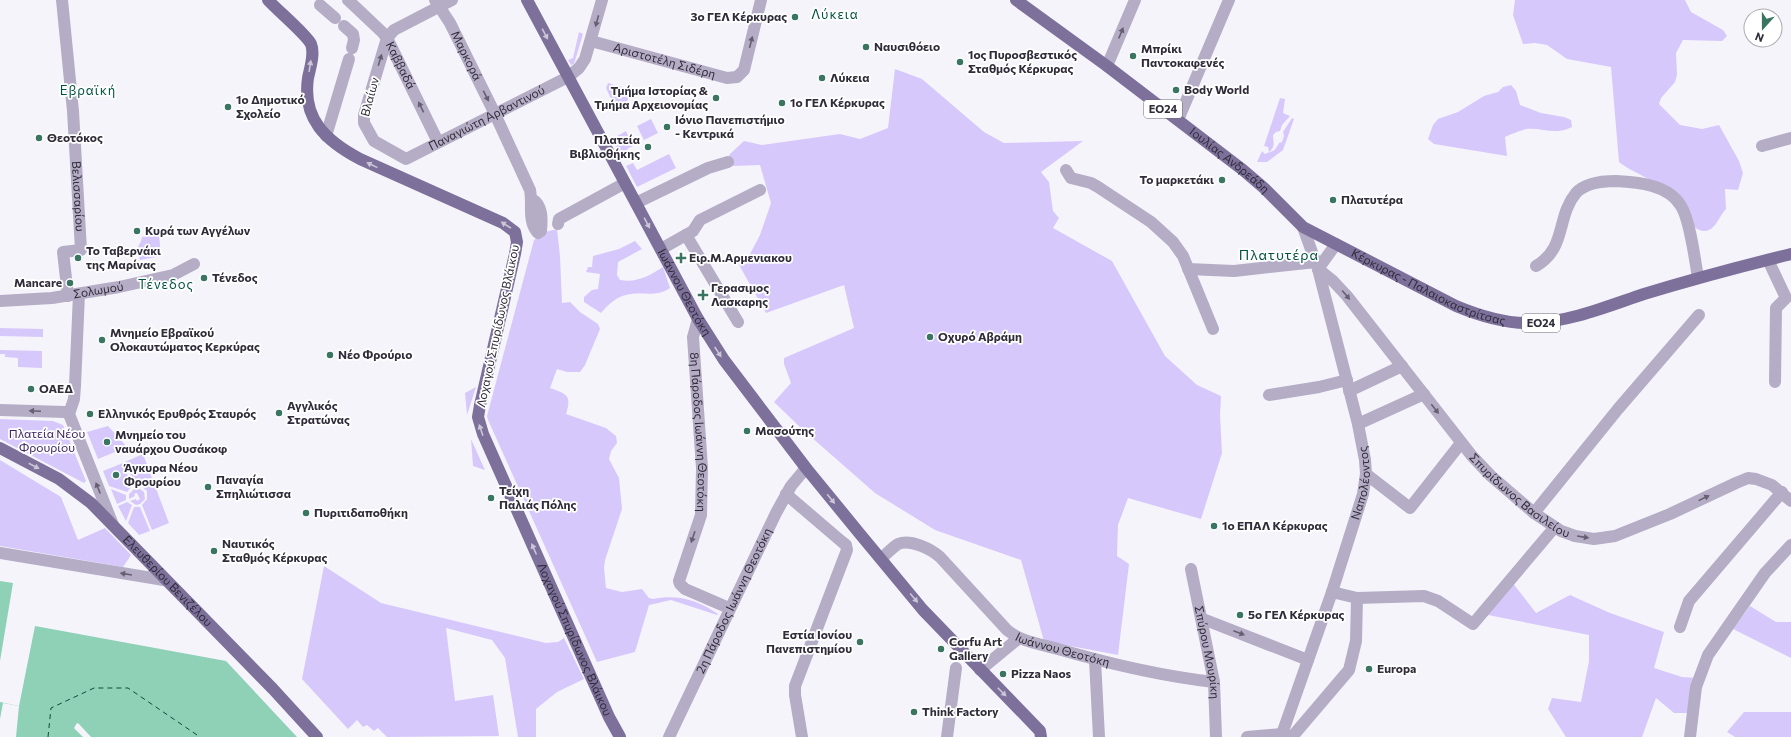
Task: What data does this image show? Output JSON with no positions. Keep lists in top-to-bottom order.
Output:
{
  "streets": {
    "main road": [
      "ΕΟ24",
      "Ιουλίας Ανδρεάδη",
      "Κέρκυρας - Παλαιοκαστρίτσας",
      "Ιωάννου Θεοτόκη",
      "Λοχαγού Σπυρίδωνος Βλάικου",
      "Ελευθερίου Βενιζέλου"
    ],
    "street": [
      "Μαρκορά",
      "Αριστοτέλη Σιδέρη",
      "Καββαδά",
      "Βλαίων",
      "Παναγιώτη Αρβαντινού",
      "Βελισσαρίου",
      "Σολωμού",
      "8η Πάροδος Ιωάννη Θεοτόκη",
      "Ναπολέοντος",
      "Σπυρίδωνος Βασιλείου",
      "2η Πάροδος Ιωάννη Θεοτόκη",
      "Σπύρου Μουρίκη"
    ]
  },
  "crossings": [
    ["Μαρκορά", "Παναγιώτη Αρβαντινού"],
    ["Αριστοτέλη Σιδέρη", "Παναγιώτη Αρβαντινού"],
    ["Καββαδά", "Βλαίων"],
    ["Καββαδά", "Παναγιώτη Αρβαντινού"],
    ["Βλαίων", "Παναγιώτη Αρβαντινού"],
    ["Παναγιώτη Αρβαντινού", "Ιωάννου Θεοτόκη"],
    ["Ιουλίας Ανδρεάδη", "Κέρκυρας - Παλαιοκαστρίτσας"],
    ["Ιουλίας Ανδρεάδη", "Ναπολέοντος"],
    ["Βελισσαρίου", "Σολωμού"],
    ["Κέρκυρας - Παλαιοκαστρίτσας", "Ναπολέοντος"],
    ["Ιωάννου Θεοτόκη", "8η Πάροδος Ιωάννη Θεοτόκη"],
    ["Ιωάννου Θεοτόκη", "2η Πάροδος Ιωάννη Θεοτόκη"],
    ["Ιωάννου Θεοτόκη", "Σπύρου Μουρίκη"],
    ["8η Πάροδος Ιωάννη Θεοτόκη", "2η Πάροδος Ιωάννη Θεοτόκη"],
    ["Ναπολέοντος", "Σπυρίδωνος Βασιλείου"]
  ],
  "one_way": [
    "Μαρκορά",
    "Καββαδά",
    "Βλαίων",
    "Ιωάννου Θεοτόκη",
    "Λοχαγού Σπυρίδωνος Βλάικου",
    "8η Πάροδος Ιωάννη Θεοτόκη",
    "Σπυρίδωνος Βασιλείου"
  ],
  "districts": [
    "Λύκεια",
    "Εβραϊκή",
    "Πλατυτέρα",
    "Τένεδος"
  ],
  "parks": ["Πλατεία Νέου Φρουρίου"],
  "places": {
    "other": [
      "3ο ΓΕΛ Κέρκυρας",
      "Ναυσιθόειο",
      "Μπρίκι Παντοκαφενές",
      "1ος Πυροσβεστικός Σταθμός Κέρκυρας",
      "Λύκεια",
      "Body World",
      "Τμήμα Ιστορίας & Τμήμα Αρχειονομίας",
      "1ο ΓΕΛ Κέρκυρας",
      "1ο Δημοτικό Σχολείο",
      "Ιόνιο Πανεπιστήμιο - Κεντρικά",
      "Θεοτόκος",
      "Πλατεία Βιβλιοθήκης",
      "Το μαρκετάκι",
      "Πλατυτέρα",
      "Κυρά των Αγγέλων",
      "Το Ταβερνάκι της Μαρίνας",
      "Τένεδος",
      "Mancare",
      "Οχυρό Αβράμη",
      "Μνημείο Εβραϊκού Ολοκαυτώματος Κερκύρας",
      "Νέο Φρούριο",
      "ΟΑΕΔ",
      "Αγγλικός Στρατώνας",
      "Ελληνικός Ερυθρός Σταυρός",
      "Μασούτης",
      "Μνημείο του ναυάρχου Ουσάκοφ",
      "Άγκυρα Νέου Φρουρίου",
      "Παναγία Σπηλιώτισσα",
      "Τείχη Παλιάς Πόλης",
      "Πυριτιδαποθήκη",
      "1ο ΕΠΑΛ Κέρκυρας",
      "Ναυτικός Σταθμός Κέρκυρας",
      "5ο ΓΕΛ Κέρκυρας",
      "Εστία Ιονίου Πανεπιστημίου",
      "Corfu Art Gallery",
      "Europa",
      "Pizza Naos",
      "Think Factory"
    ],
    "health": ["Ειρ.Μ.Αρμενιακου", "Γερασιμος Λασκαρης"]
  },
  "north": "bottom"
}
